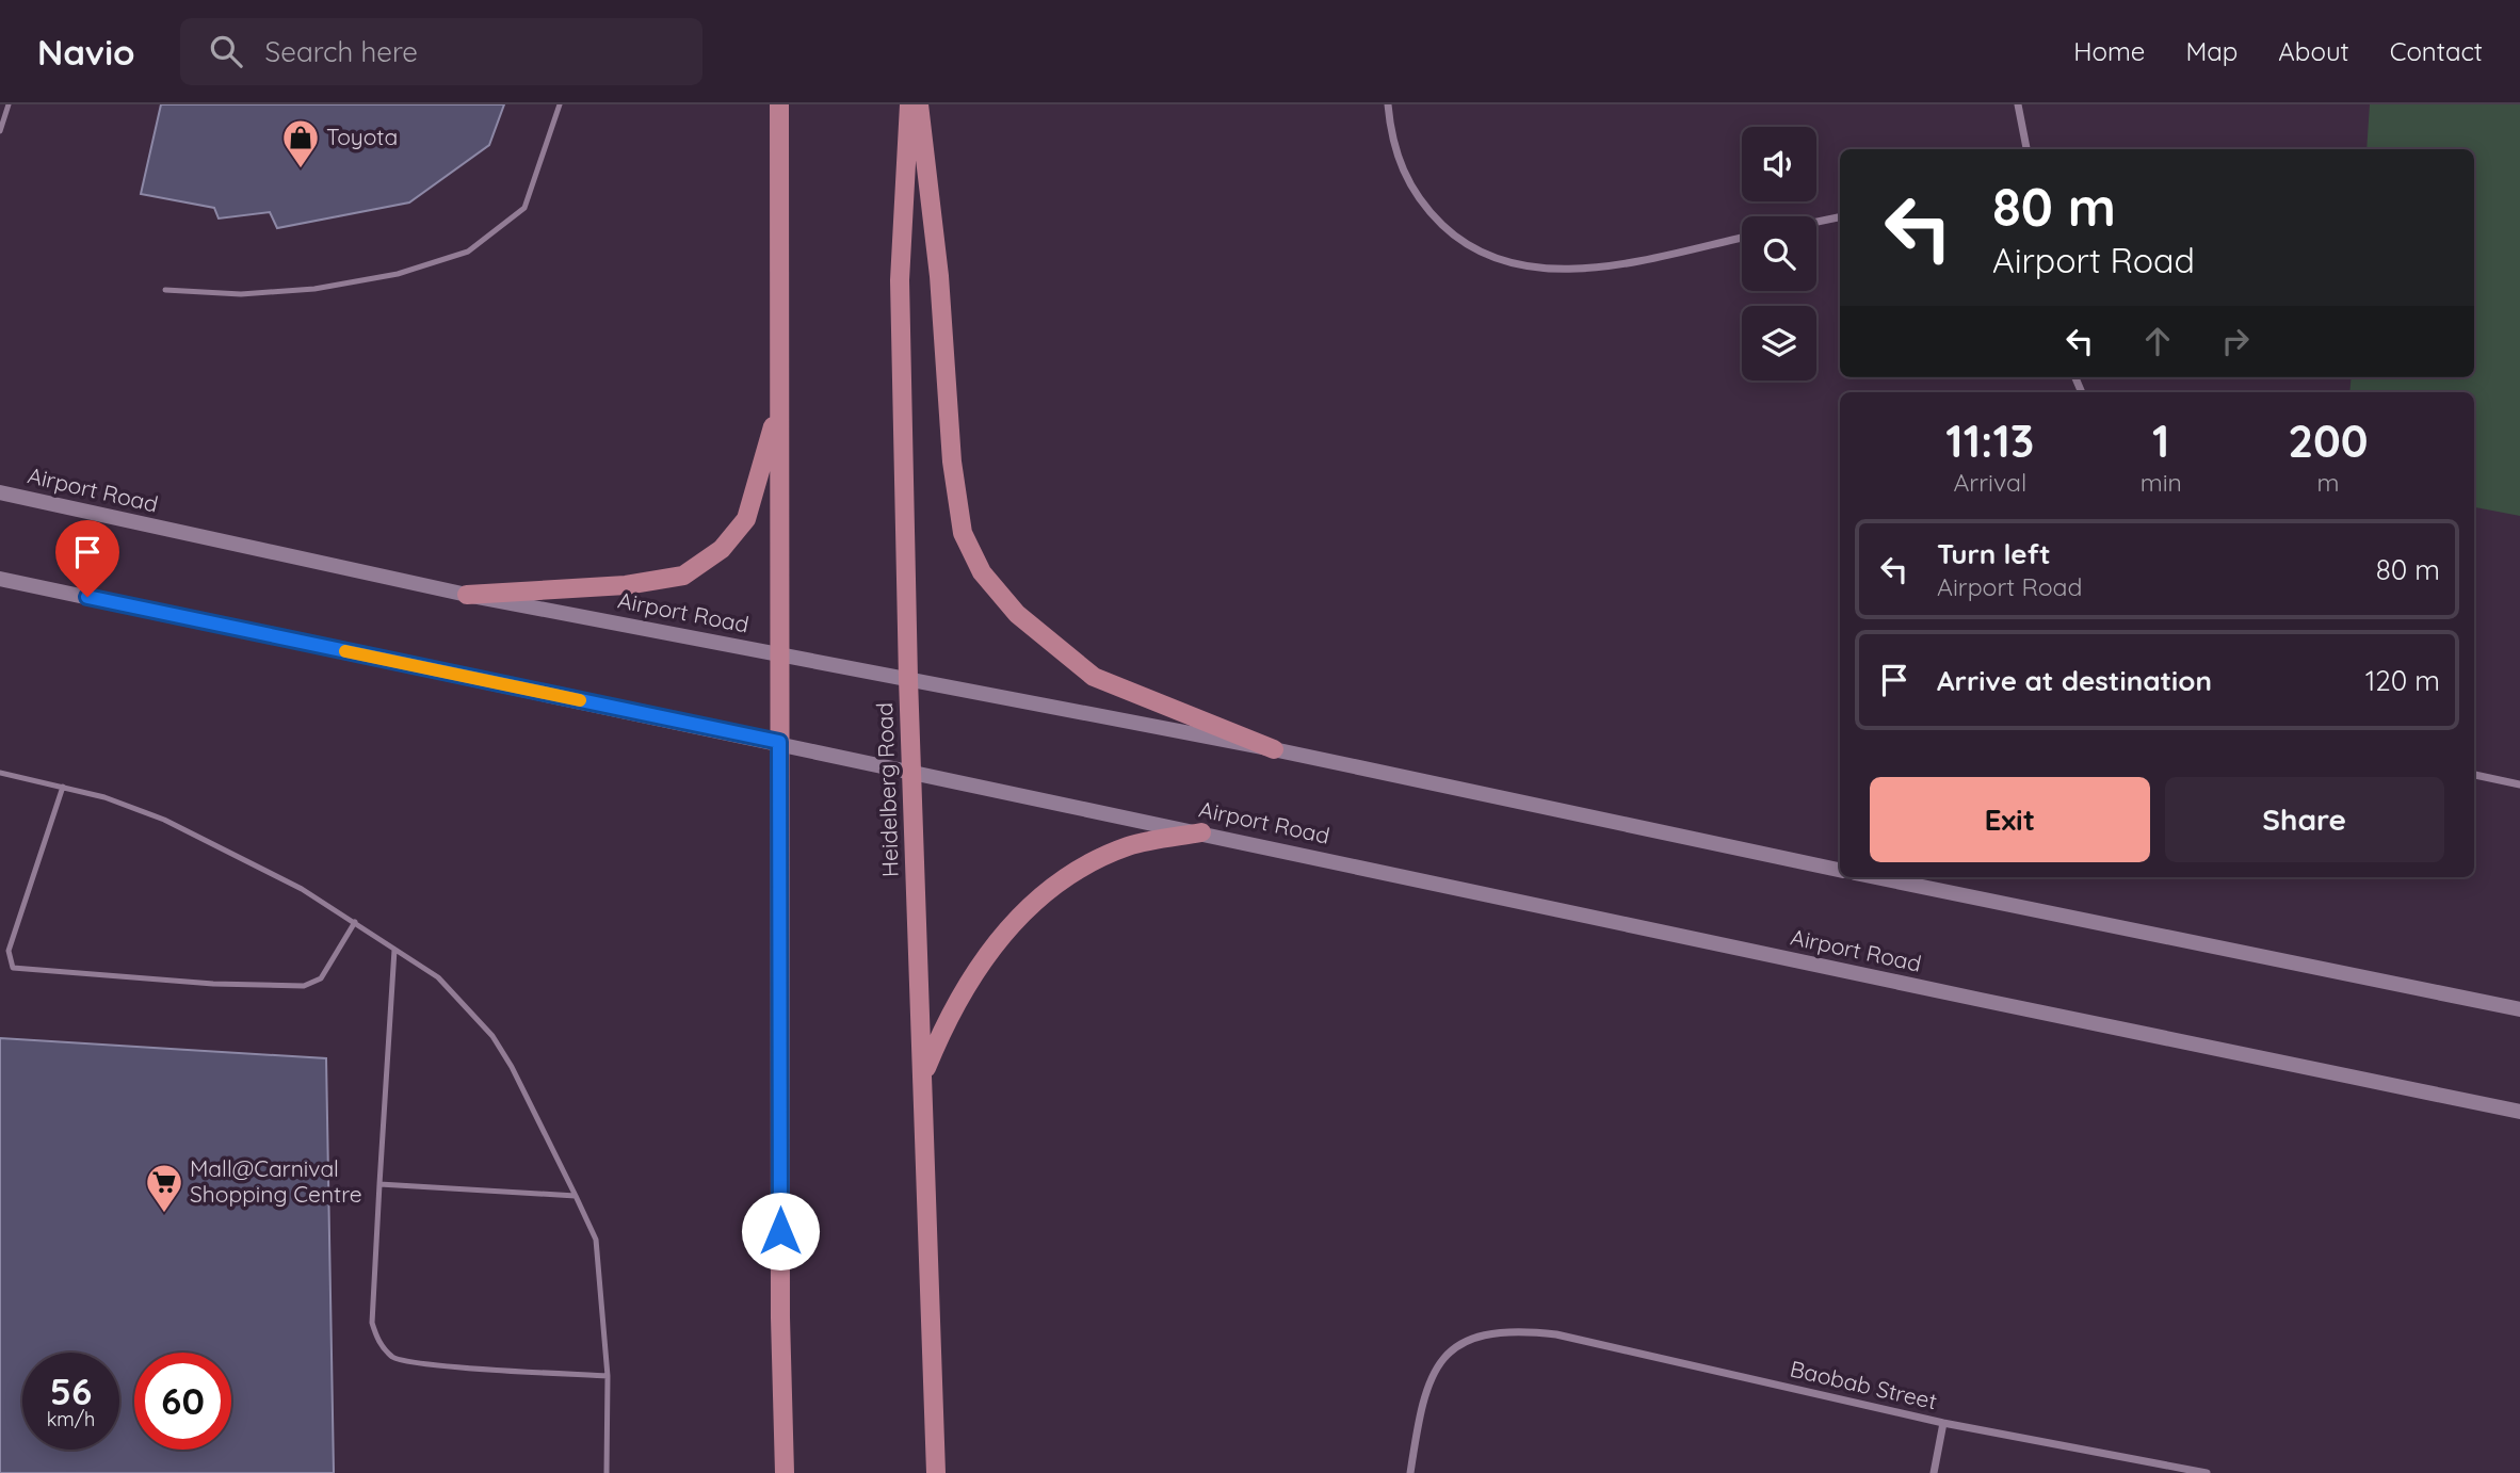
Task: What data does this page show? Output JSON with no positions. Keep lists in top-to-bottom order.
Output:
{
  "streets": {
    "main road": ["Airport Road", "Heidelberg Road"],
    "street": ["Baobab Street"]
  },
  "crossings": [
    ["Airport Road", "Heidelberg Road"]
  ],
  "places": {
    "shop": ["Toyota"],
    "supermarket": ["Mall@Carnival Shopping Centre"]
  },
  "page": {
    "header": "Navio",
    "search": "Search here",
    "nav": [
      "Home",
      "Map",
      "About",
      "Contact"
    ],
    "turn": ["80 m", "Airport Road"],
    "eta": [
      "11:13",
      "Arrival",
      "1",
      "min",
      "200",
      "m"
    ],
    "list": [
      {
        "name": "Turn left",
        "note": "Airport Road",
        "value": "80 m"
      },
      {
        "name": "Arrive at destination",
        "value": "120 m"
      }
    ],
    "buttons": ["Exit", "Share"],
    "speed": "56 km/h",
    "limit": "60"
  }
}
